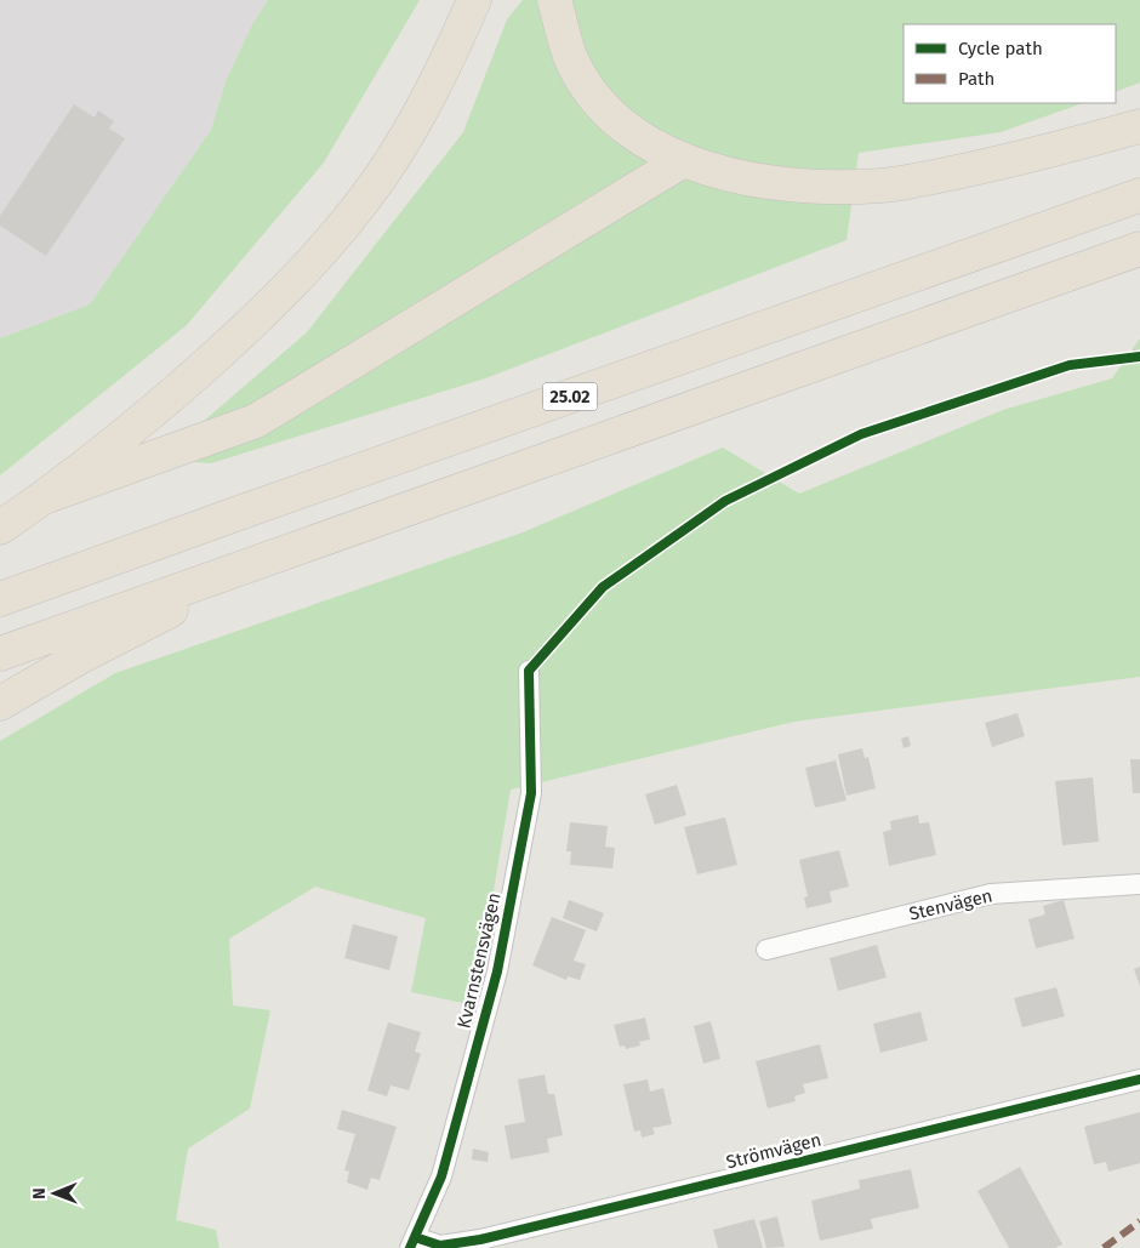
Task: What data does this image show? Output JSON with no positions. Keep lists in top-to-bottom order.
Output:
{
  "streets": {
    "highway": ["25.02"],
    "street": ["Stenvägen", "Kvarnstensvägen", "Strömvägen"]
  },
  "crossings": [
    ["Kvarnstensvägen", "Strömvägen"]
  ],
  "legend": ["Cycle path", "Path"],
  "north": "left"
}
